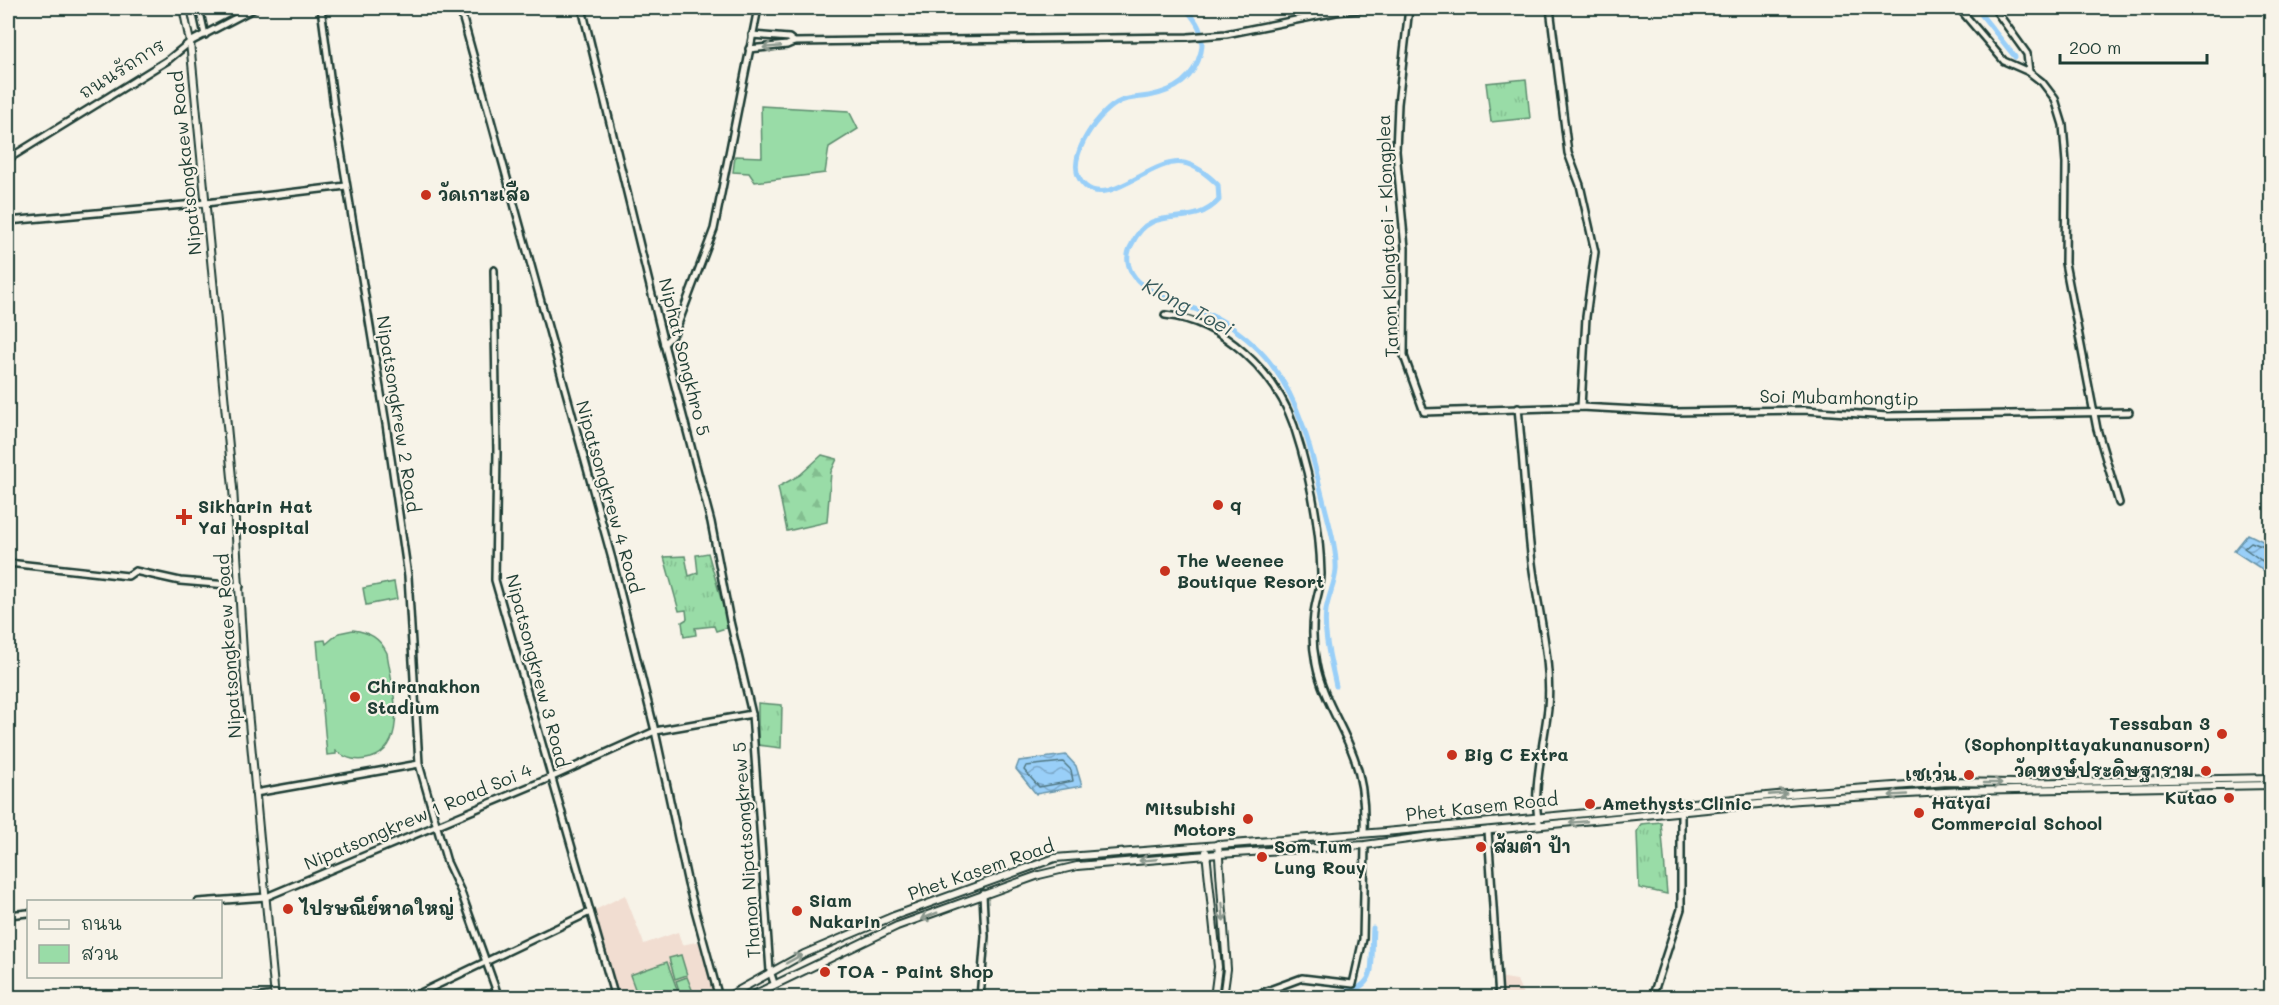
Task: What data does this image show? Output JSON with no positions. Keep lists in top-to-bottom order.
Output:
{
  "streets": {
    "main road": ["Nipatsongkaew Road", "Phet Kasem Road"],
    "street": [
      "ถนนรัถการ",
      "Tanon Klongtoei - Klongplea",
      "Niphat Songkhro 5",
      "Soi Mubamhongtip",
      "Nipatsongkrew 2 Road",
      "Nipatsongkrew 4 Road",
      "Nipatsongkrew 3 Road",
      "Nipatsongkrew 1 Road Soi 4",
      "Thanon Nipatsongkrew 5"
    ]
  },
  "crossings": [
    ["ถนนรัถการ", "Nipatsongkaew Road"],
    ["Nipatsongkaew Road", "Nipatsongkrew 1 Road Soi 4"],
    ["Tanon Klongtoei - Klongplea", "Soi Mubamhongtip"],
    ["Niphat Songkhro 5", "Nipatsongkrew 1 Road Soi 4"],
    ["Niphat Songkhro 5", "Thanon Nipatsongkrew 5"],
    ["Nipatsongkrew 2 Road", "Nipatsongkrew 1 Road Soi 4"],
    ["Nipatsongkrew 4 Road", "Nipatsongkrew 1 Road Soi 4"],
    ["Nipatsongkrew 3 Road", "Nipatsongkrew 1 Road Soi 4"],
    ["Phet Kasem Road", "Thanon Nipatsongkrew 5"],
    ["Nipatsongkrew 1 Road Soi 4", "Thanon Nipatsongkrew 5"]
  ],
  "water": ["Klong Toei"],
  "places": {
    "other": [
      "วัดเกาะเสือ",
      "q",
      "The Weenee Boutique Resort",
      "Chiranakhon Stadium",
      "Tessaban 3 (Sophonpittayakunanusorn)",
      "Big C Extra",
      "วัดหงษ์ประดิษฐาราม",
      "เซเว่น",
      "Kutao",
      "Amethysts Clinic",
      "Hatyai Commercial School",
      "Mitsubishi Motors",
      "ส้มตำ ป้า",
      "Som Tum Lung Rouy",
      "ไปรษณีย์หาดใหญ่",
      "Siam Nakarin",
      "TOA - Paint Shop"
    ],
    "health": ["Sikharin Hat Yai Hospital"]
  },
  "legend": ["ถนน", "สวน"],
  "scale_bar": "200 m"
}
